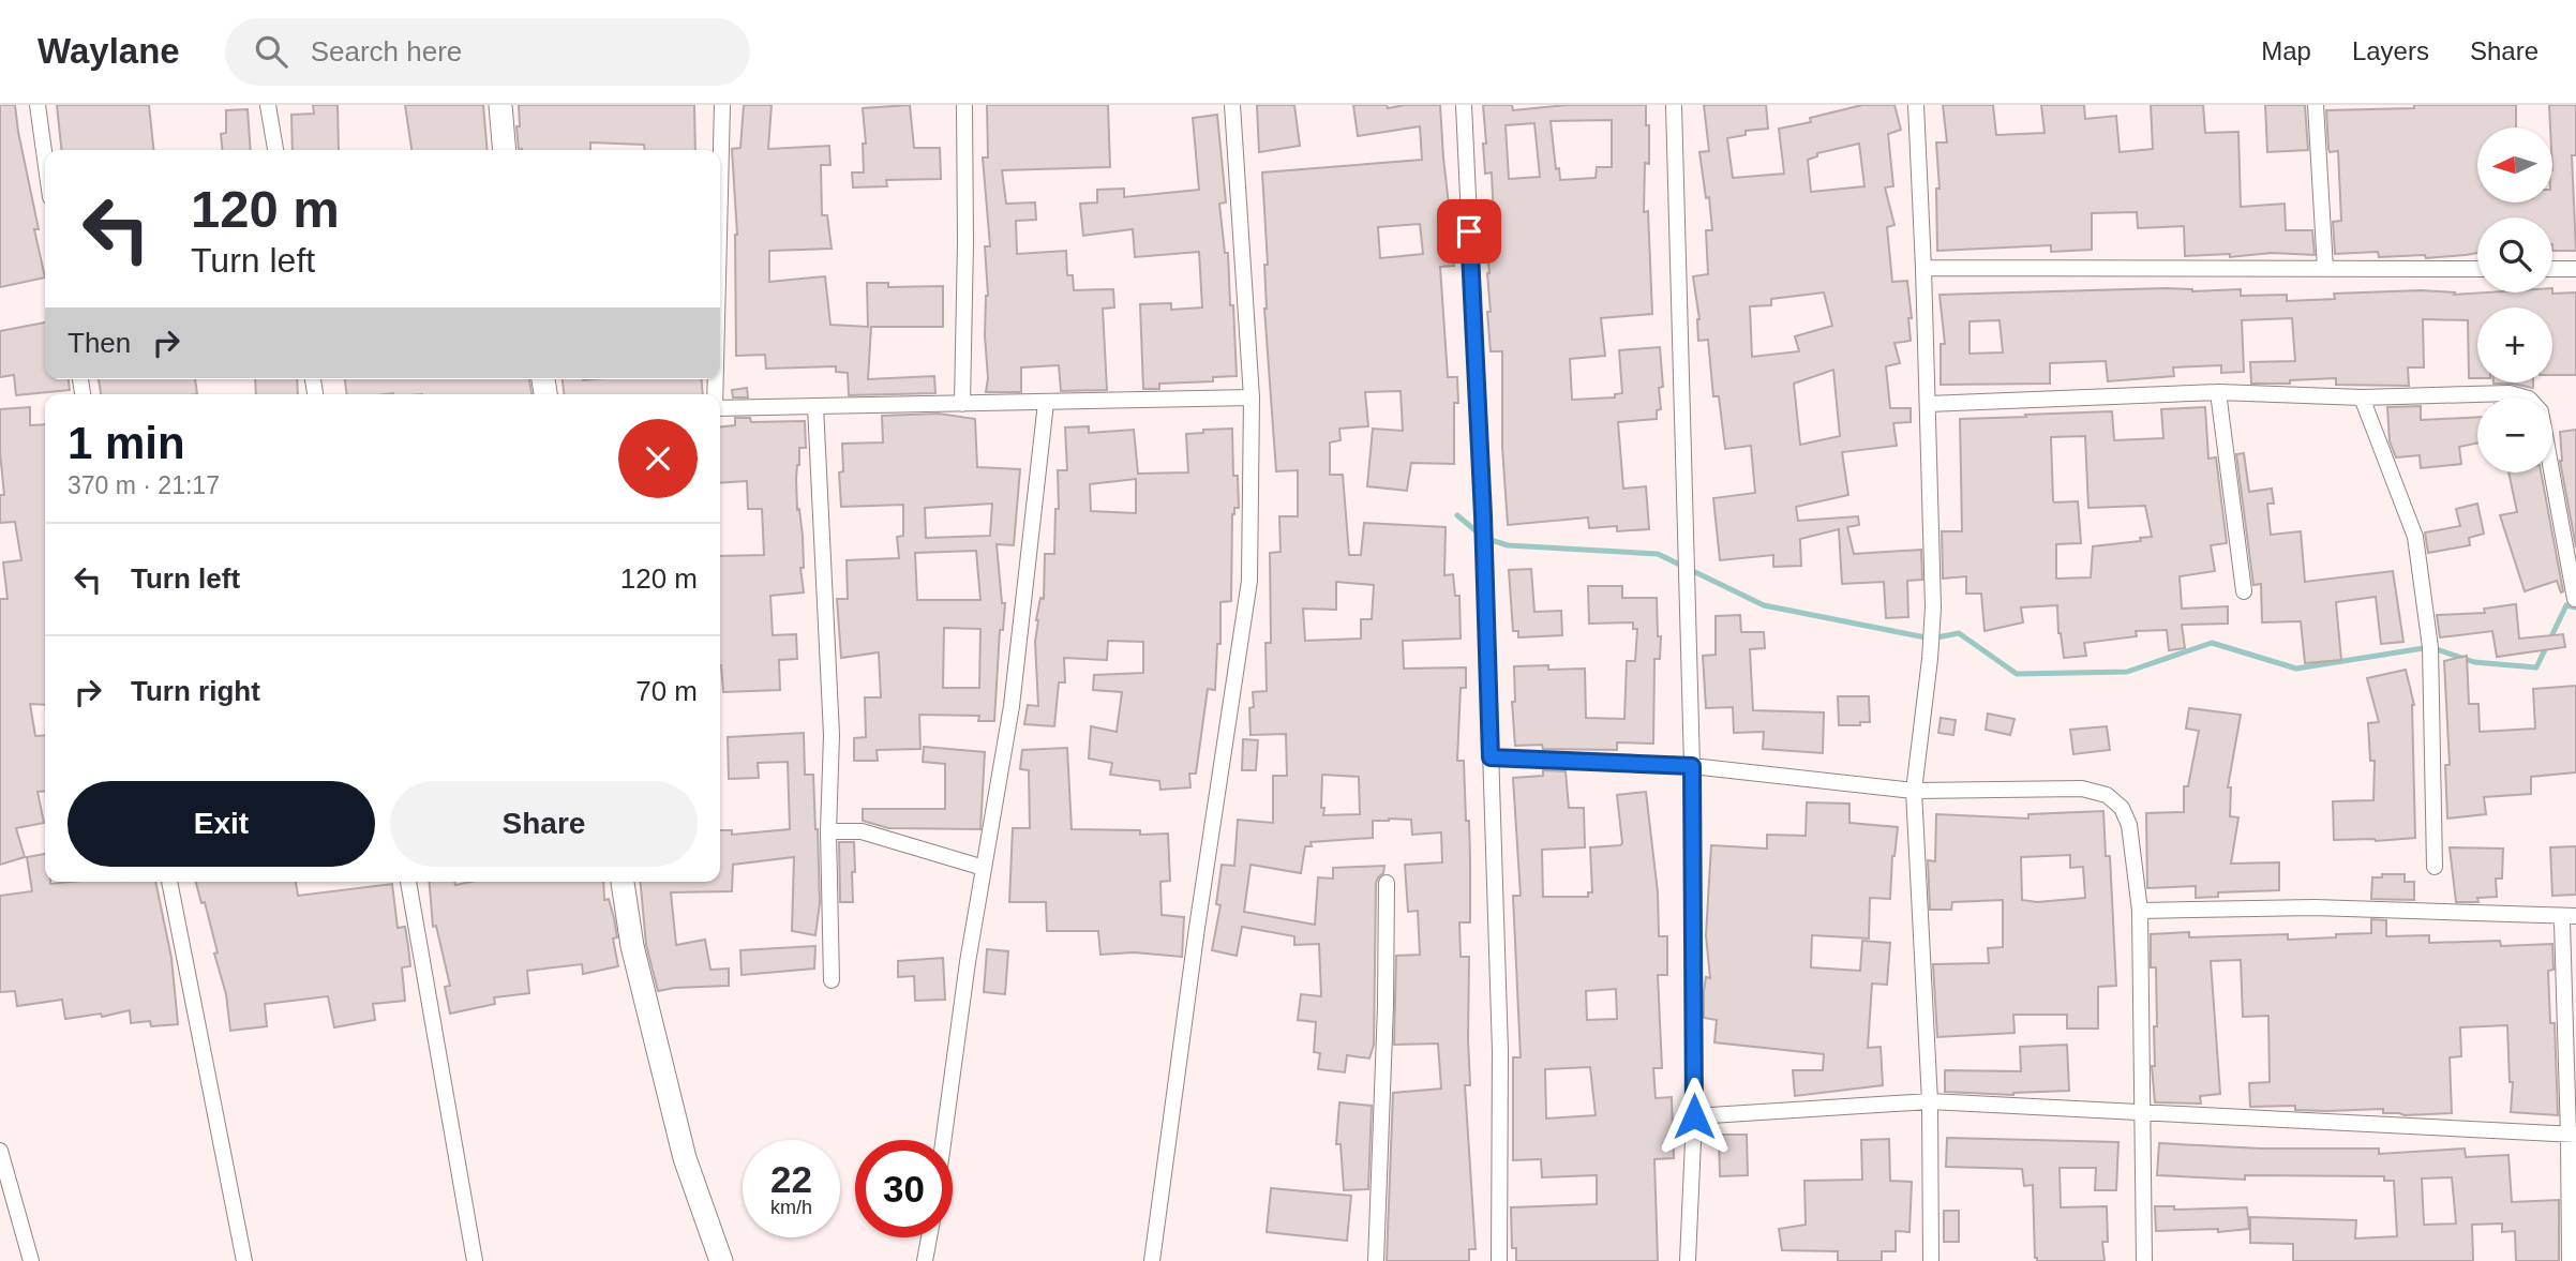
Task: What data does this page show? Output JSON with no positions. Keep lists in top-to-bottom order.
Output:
{
  "north": "left",
  "page": {
    "header": "Waylane",
    "search": "Search here",
    "nav": ["Map", "Layers", "Share"],
    "map_buttons": ["+", "−"],
    "turn": ["120 m", "Turn left"],
    "then": "Then",
    "heading": ["1 min", "370 m · 21:17"],
    "list": [
      {
        "name": "Turn left",
        "value": "120 m"
      },
      {
        "name": "Turn right",
        "value": "70 m"
      }
    ],
    "buttons": ["Exit", "Share"],
    "speed": "22 km/h",
    "limit": "30"
  }
}
